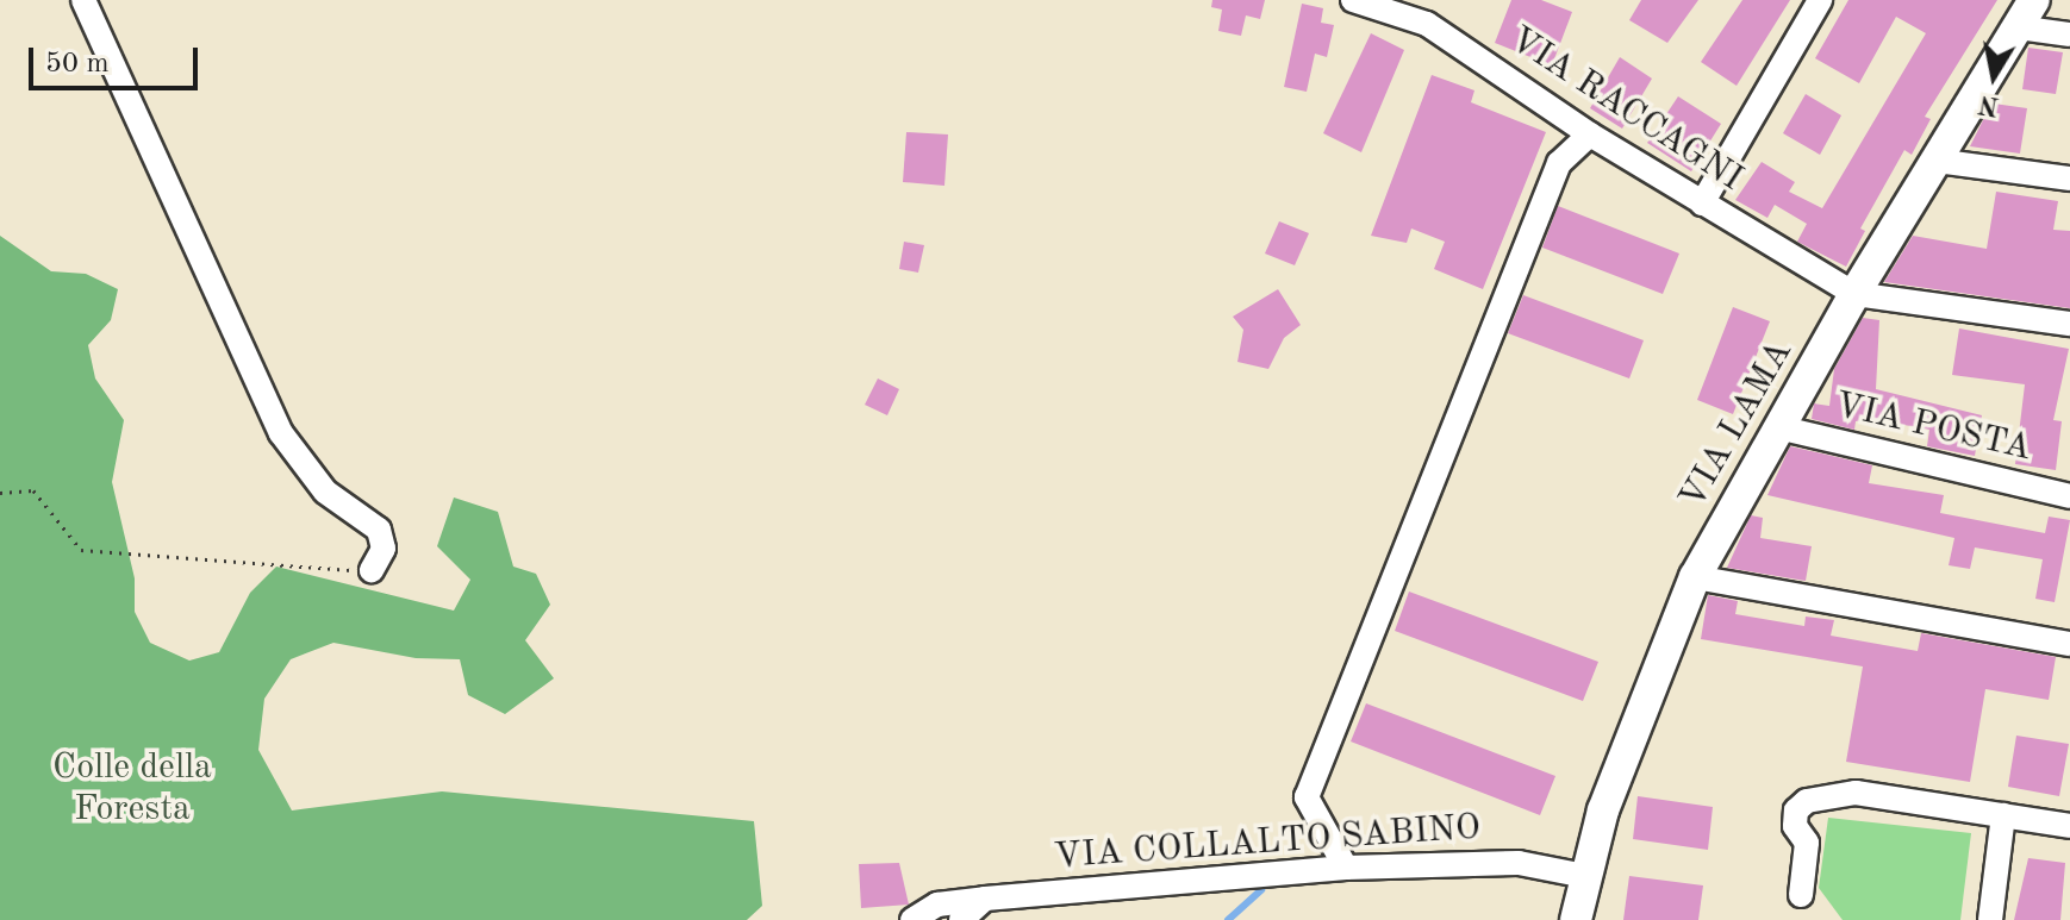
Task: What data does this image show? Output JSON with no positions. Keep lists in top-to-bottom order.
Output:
{
  "streets": {
    "main road": ["VIA LAMA"],
    "street": ["VIA RACCAGNI", "VIA POSTA", "VIA COLLALTO SABINO"]
  },
  "crossings": [
    ["VIA RACCAGNI", "VIA LAMA"],
    ["VIA LAMA", "VIA POSTA"],
    ["VIA LAMA", "VIA COLLALTO SABINO"]
  ],
  "parks": ["Colle della Foresta"],
  "scale_bar": "50 m",
  "north": "bottom"
}
